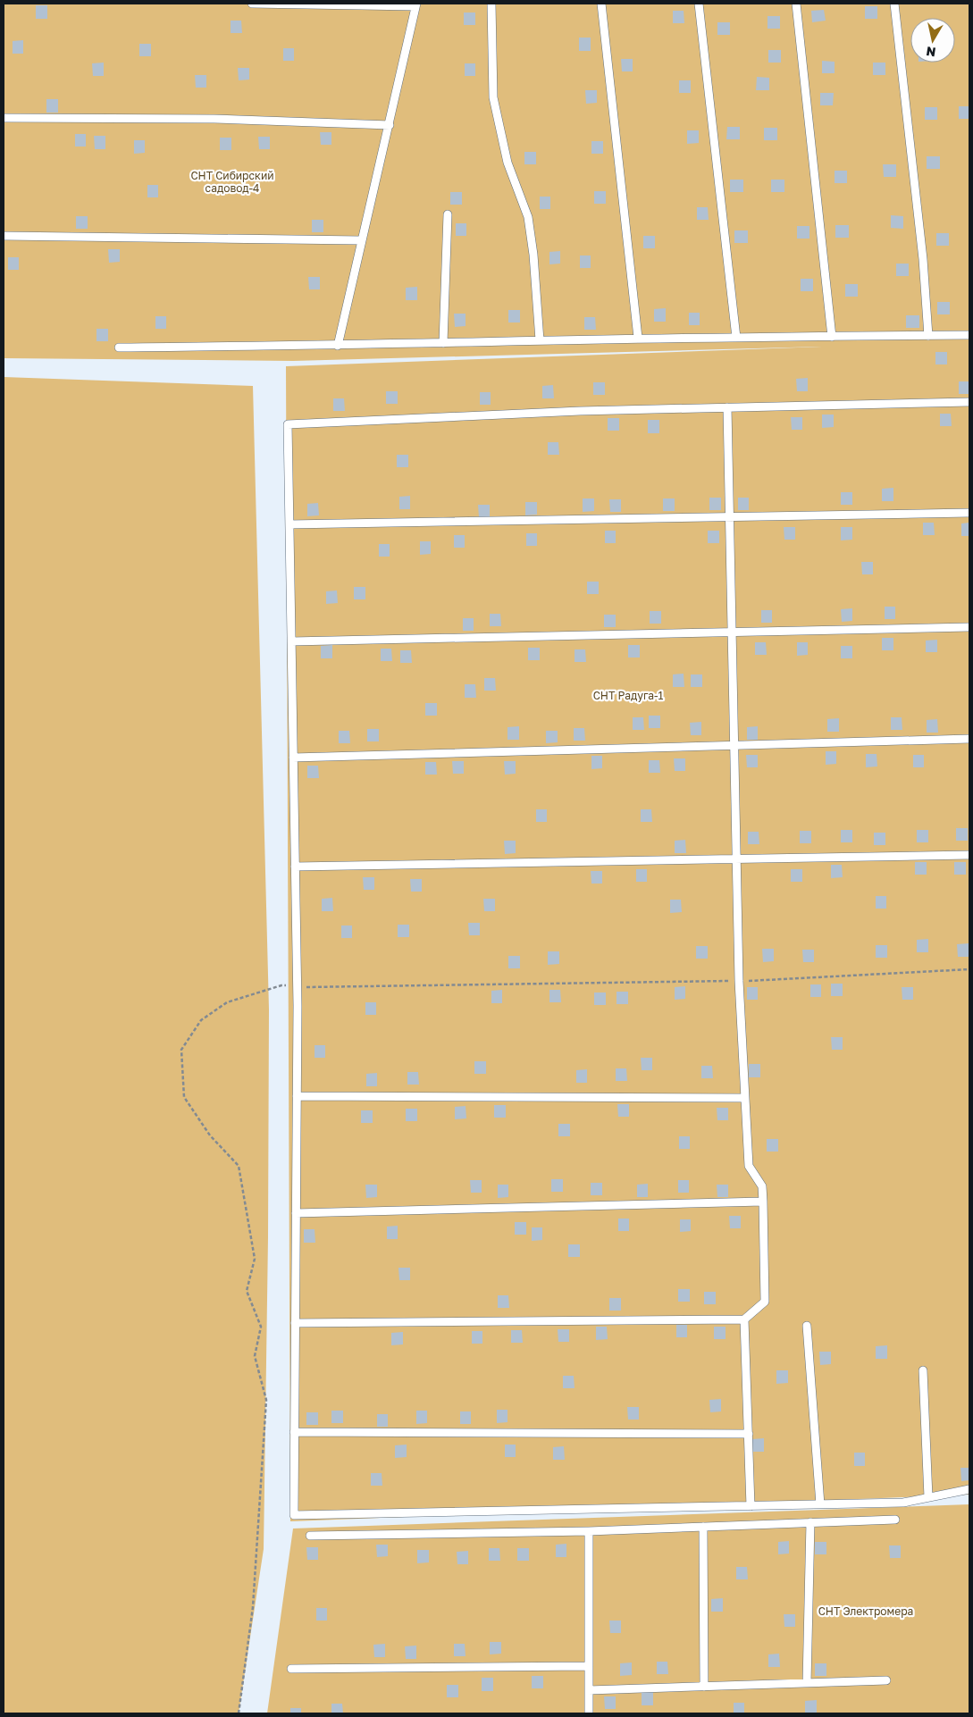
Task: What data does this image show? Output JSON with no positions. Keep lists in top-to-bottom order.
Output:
{
  "parks": ["СНТ Сибирский садовод-4", "СНТ Радуга-1", "СНТ Электромера"],
  "north": "bottom"
}
